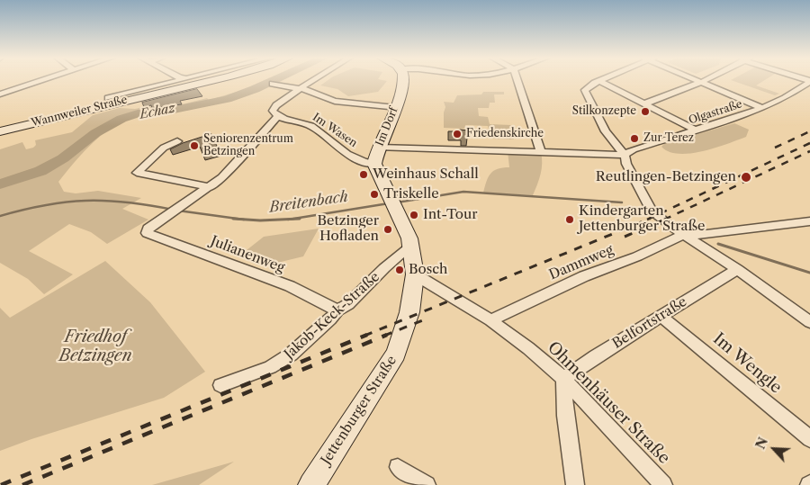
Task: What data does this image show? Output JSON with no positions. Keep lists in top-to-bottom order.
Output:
{
  "streets": {
    "street": [
      "Wannweiler Straße",
      "Olgastraße",
      "Im Dorf",
      "Im Wasen",
      "Julianenweg",
      "Dammweg",
      "Jakob-Keck-Straße",
      "Belfortstraße",
      "Im Wengle",
      "Ohmenhäuser Straße",
      "Jettenburger Straße"
    ]
  },
  "crossings": [
    ["Olgastraße", "Im Wasen"],
    ["Im Dorf", "Im Wasen"],
    ["Im Dorf", "Jettenburger Straße"],
    ["Im Wasen", "Jettenburger Straße"],
    ["Julianenweg", "Jakob-Keck-Straße"],
    ["Dammweg", "Ohmenhäuser Straße"],
    ["Jakob-Keck-Straße", "Jettenburger Straße"],
    ["Belfortstraße", "Im Wengle"],
    ["Belfortstraße", "Ohmenhäuser Straße"],
    ["Ohmenhäuser Straße", "Jettenburger Straße"]
  ],
  "water": ["Echaz", "Breitenbach"],
  "parks": ["Friedhof Betzingen"],
  "places": [
    "Stilkonzepte",
    "Friedenskirche",
    "Zur Terez",
    "Seniorenzentrum Betzingen",
    "Weinhaus Schall",
    "Reutlingen-Betzingen",
    "Triskelle",
    "Int-Tour",
    "Kindergarten Jettenburger Straße",
    "Betzinger Hofladen",
    "Bosch"
  ],
  "north": "top left"
}
